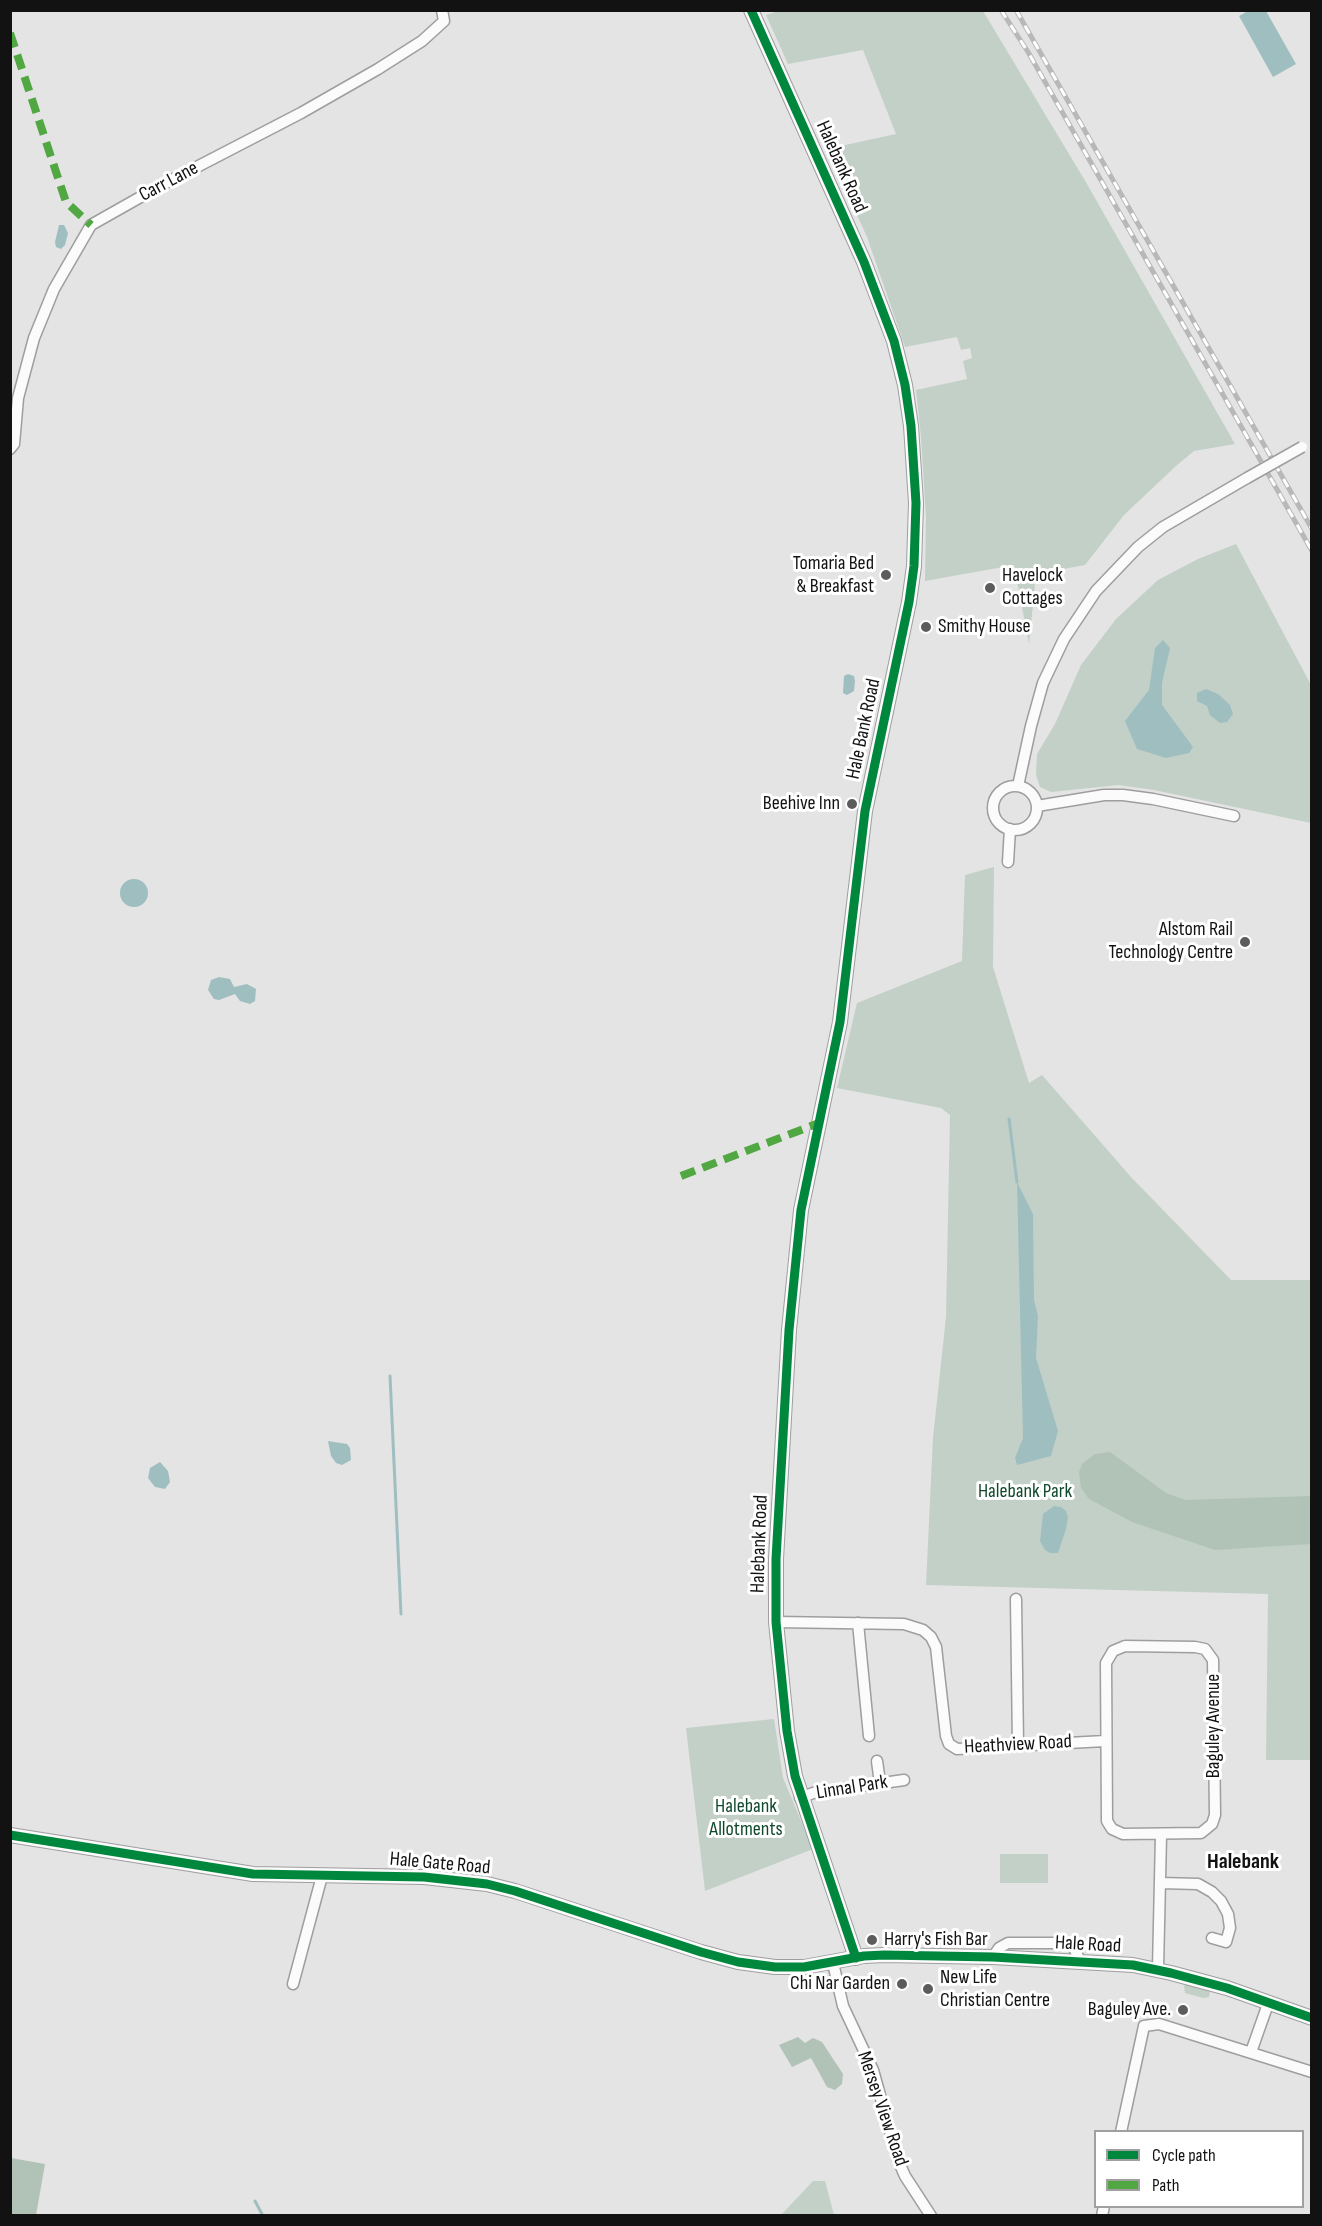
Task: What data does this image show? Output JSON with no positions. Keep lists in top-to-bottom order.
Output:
{
  "streets": {
    "street": [
      "Halebank Road",
      "Carr Lane",
      "Hale Bank Road",
      "Baguley Avenue",
      "Heathview Road",
      "Linnal Park",
      "Hale Gate Road",
      "Hale Road",
      "Mersey View Road"
    ]
  },
  "crossings": [
    ["Halebank Road", "Hale Bank Road"],
    ["Halebank Road", "Heathview Road"],
    ["Halebank Road", "Linnal Park"],
    ["Halebank Road", "Hale Gate Road"],
    ["Halebank Road", "Hale Road"],
    ["Baguley Avenue", "Heathview Road"],
    ["Hale Gate Road", "Hale Road"],
    ["Hale Gate Road", "Mersey View Road"]
  ],
  "districts": ["Halebank"],
  "parks": ["Halebank Park", "Halebank Allotments"],
  "places": [
    "Tomaria Bed & Breakfast",
    "Havelock Cottages",
    "Smithy House",
    "Beehive Inn",
    "Alstom Rail Technology Centre",
    "Harry's Fish Bar",
    "Chi Nar Garden",
    "New Life Christian Centre",
    "Baguley Ave."
  ],
  "legend": ["Cycle path", "Path"]
}
